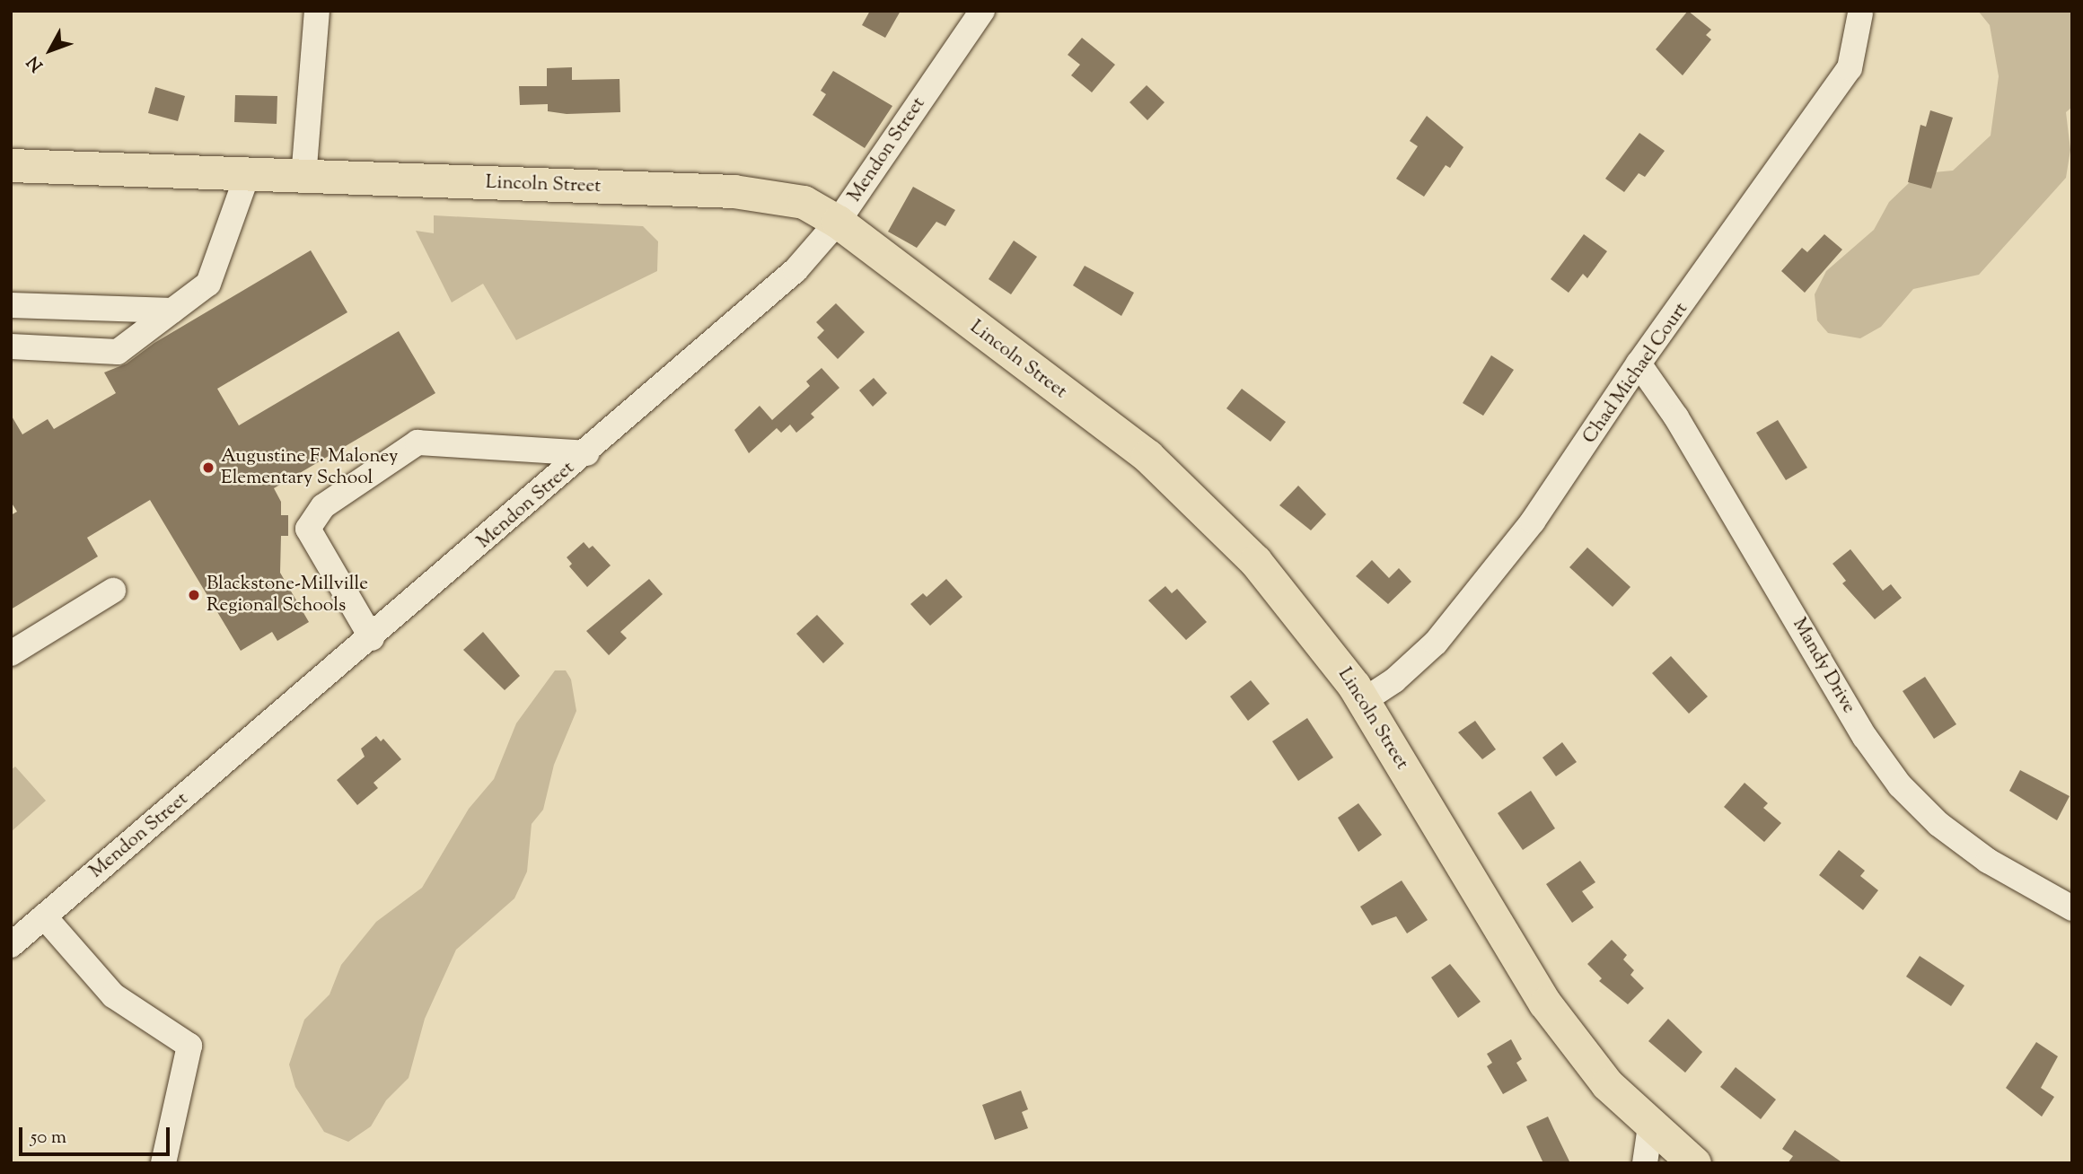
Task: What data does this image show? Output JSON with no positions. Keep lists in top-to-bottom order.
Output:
{
  "streets": {
    "main road": ["Lincoln Street"],
    "street": ["Mendon Street", "Chad Michael Court", "Mandy Drive"]
  },
  "crossings": [
    ["Mendon Street", "Lincoln Street"],
    ["Lincoln Street", "Chad Michael Court"],
    ["Chad Michael Court", "Mandy Drive"]
  ],
  "places": ["Augustine F. Maloney Elementary School", "Blackstone-Millville Regional Schools"],
  "scale_bar": "50 m",
  "north": "bottom left"
}
